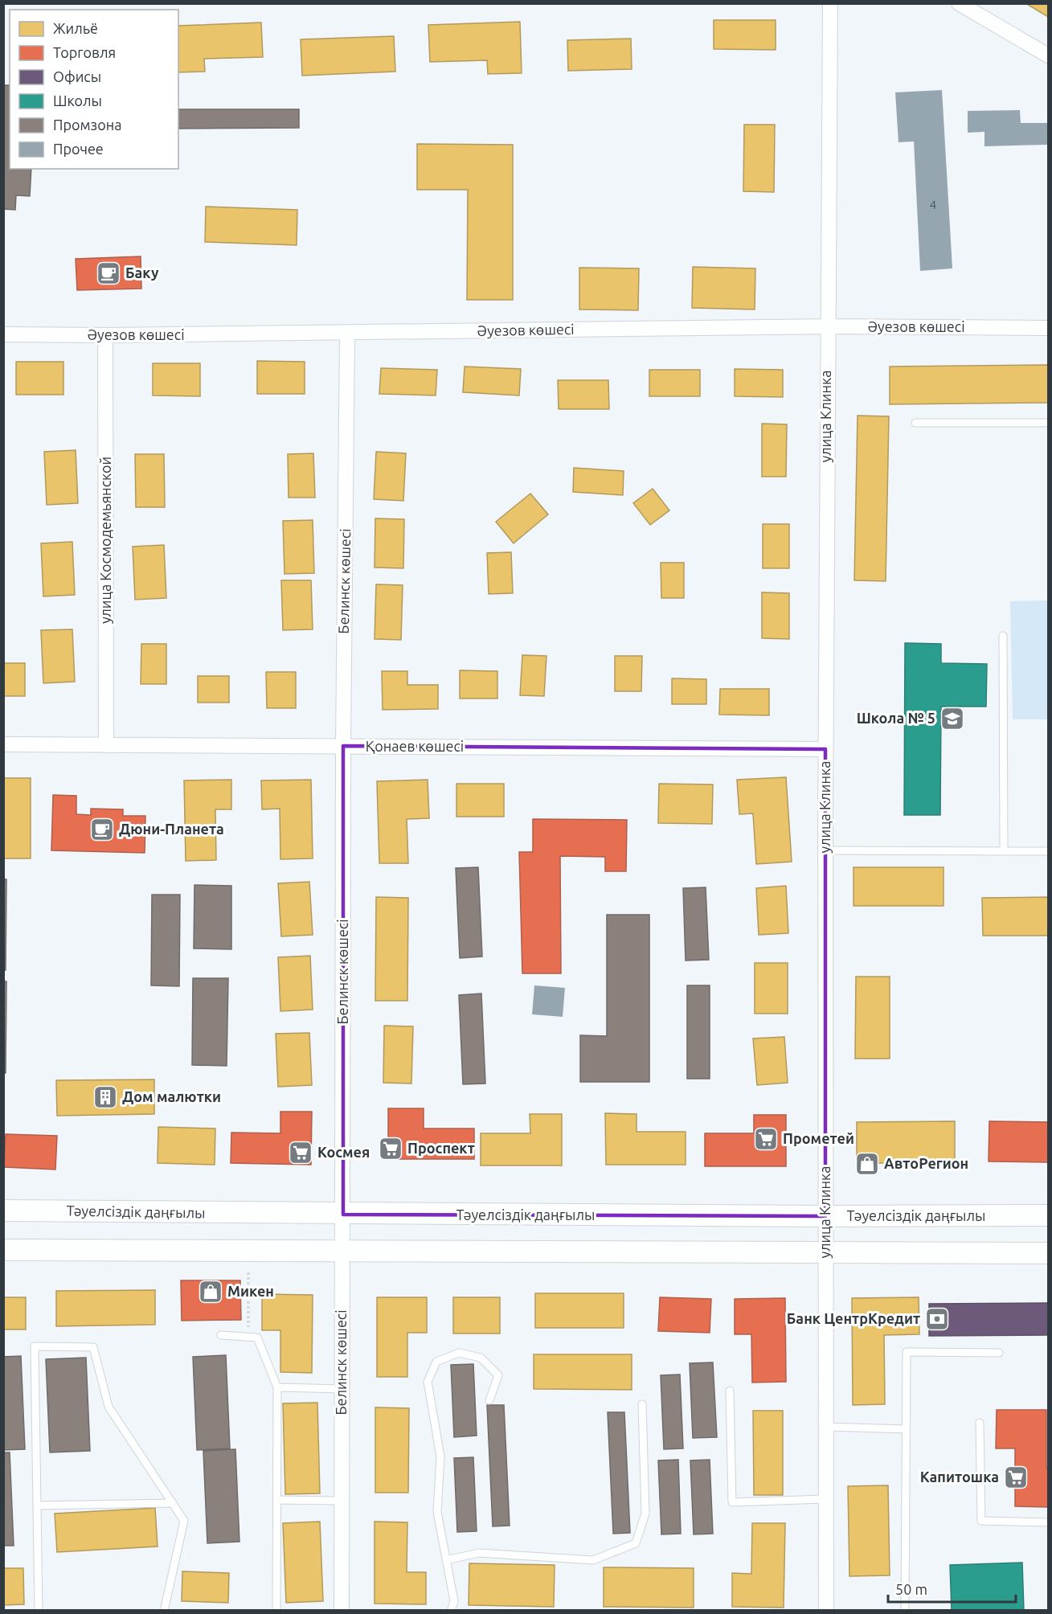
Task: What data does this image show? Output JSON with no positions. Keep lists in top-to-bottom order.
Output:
{
  "streets": {
    "street": [
      "Әуезов көшесі",
      "улица Клинка",
      "улица Космодемьянской",
      "Белинск көшесі",
      "Қонаев көшесі",
      "Тәуелсіздік даңғылы"
    ]
  },
  "crossings": [
    ["Әуезов көшесі", "улица Клинка"],
    ["Әуезов көшесі", "улица Космодемьянской"],
    ["Әуезов көшесі", "Белинск көшесі"],
    ["улица Клинка", "Қонаев көшесі"],
    ["улица Клинка", "Тәуелсіздік даңғылы"],
    ["улица Космодемьянской", "Қонаев көшесі"],
    ["Белинск көшесі", "Қонаев көшесі"],
    ["Белинск көшесі", "Тәуелсіздік даңғылы"]
  ],
  "places": {
    "cafe": ["Баку", "Дюни-Планета"],
    "school or university": ["Школа № 5"],
    "building": ["Дом малютки"],
    "supermarket": [
      "Прометей",
      "Проспект",
      "Космея",
      "Капитошка"
    ],
    "shop": ["АвтоРегион", "Микен"],
    "bank": ["Банк ЦентрКредит"]
  },
  "house_numbers": ["4"],
  "legend": [
    "Жильё",
    "Торговля",
    "Офисы",
    "Школы",
    "Промзона",
    "Прочее"
  ],
  "scale_bar": "50 m"
}
